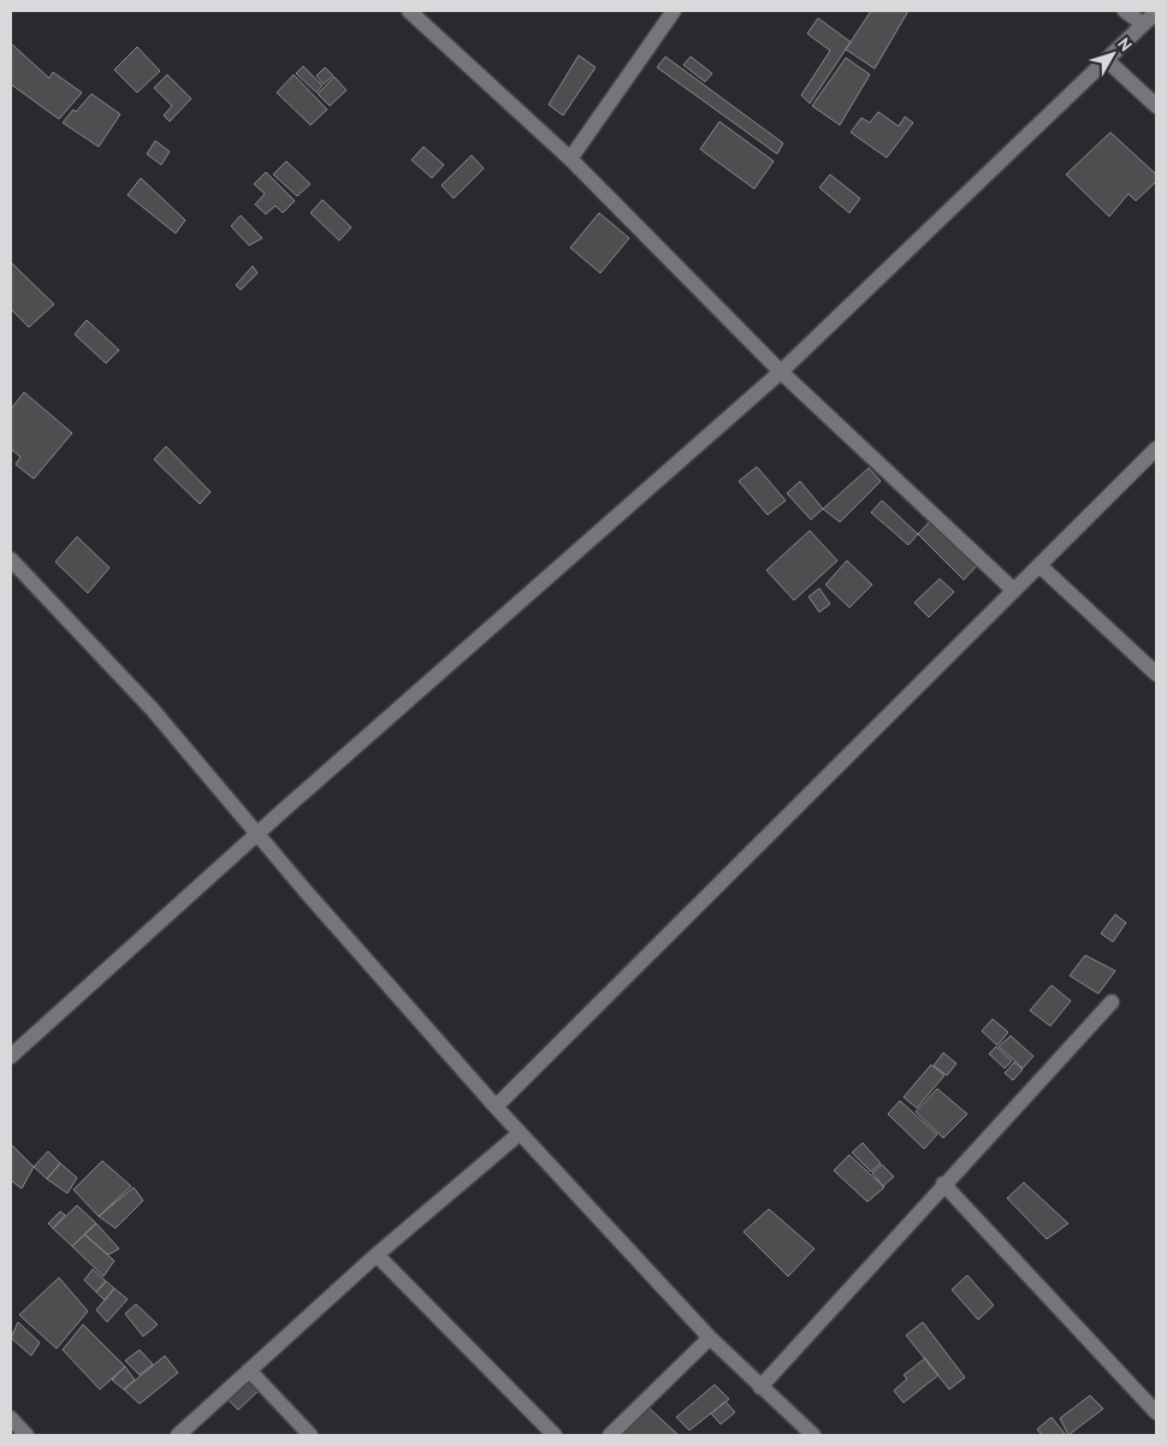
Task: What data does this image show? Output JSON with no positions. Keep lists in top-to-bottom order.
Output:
{
  "north": "top right"
}
